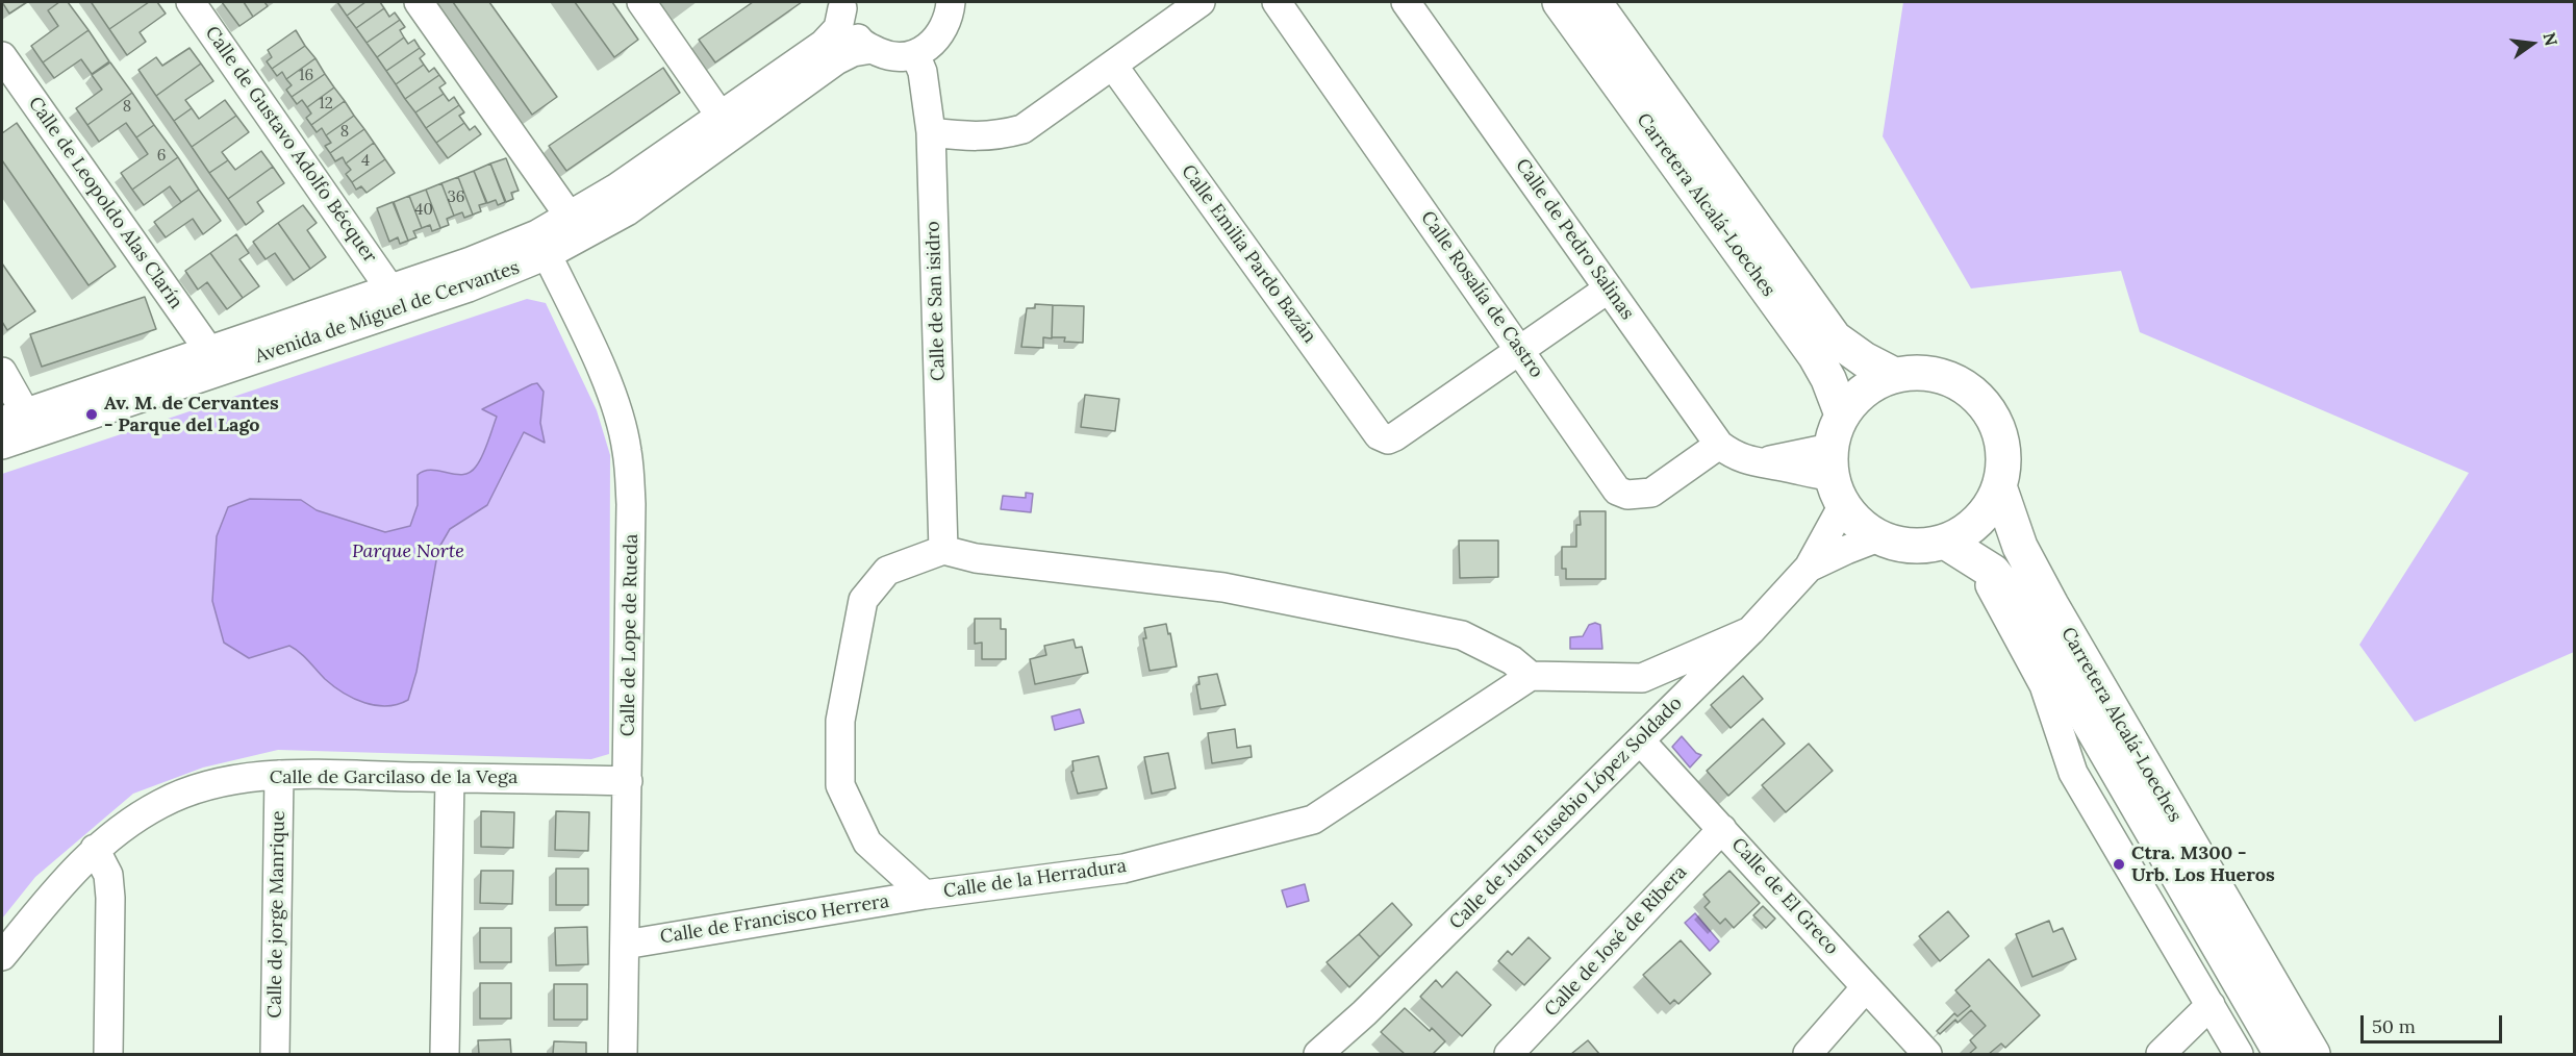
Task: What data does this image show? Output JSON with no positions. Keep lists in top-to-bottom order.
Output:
{
  "streets": {
    "main road": ["Carretera Alcalá-Loeches"],
    "street": [
      "Calle de Gustavo Adolfo Bécquer",
      "Calle de Leopoldo Alas Clarín",
      "Calle de Pedro Salinas",
      "Calle Emilia Pardo Bazán",
      "Calle Rosalía de Castro",
      "Calle de San isidro",
      "Avenida de Miguel de Cervantes",
      "Calle de Lope de Rueda",
      "Calle de Garcilaso de la Vega",
      "Calle de Juan Eusebio López Soldado",
      "Calle de la Herradura",
      "Calle de El Greco",
      "Calle de jorge Manrique",
      "Calle de Francisco Herrera",
      "Calle de José de Ribera"
    ]
  },
  "crossings": [
    ["Calle de Gustavo Adolfo Bécquer", "Avenida de Miguel de Cervantes"],
    ["Calle de Leopoldo Alas Clarín", "Avenida de Miguel de Cervantes"],
    ["Carretera Alcalá-Loeches", "Calle de Pedro Salinas"],
    ["Carretera Alcalá-Loeches", "Calle de Juan Eusebio López Soldado"],
    ["Calle de Pedro Salinas", "Calle Rosalía de Castro"],
    ["Calle de Pedro Salinas", "Calle de Juan Eusebio López Soldado"],
    ["Calle Emilia Pardo Bazán", "Calle Rosalía de Castro"],
    ["Calle de San isidro", "Calle de la Herradura"],
    ["Avenida de Miguel de Cervantes", "Calle de Lope de Rueda"],
    ["Calle de Lope de Rueda", "Calle de Garcilaso de la Vega"],
    ["Calle de Lope de Rueda", "Calle de Francisco Herrera"],
    ["Calle de Garcilaso de la Vega", "Calle de jorge Manrique"],
    ["Calle de Juan Eusebio López Soldado", "Calle de El Greco"],
    ["Calle de la Herradura", "Calle de Francisco Herrera"],
    ["Calle de El Greco", "Calle de José de Ribera"]
  ],
  "parks": ["Parque Norte"],
  "places": ["Av. M. de Cervantes - Parque del Lago", "Ctra. M300 - Urb. Los Hueros"],
  "house_numbers": [
    "16",
    "12",
    "8",
    "8",
    "6",
    "4",
    "36",
    "40"
  ],
  "scale_bar": "50 m",
  "north": "right"
}
